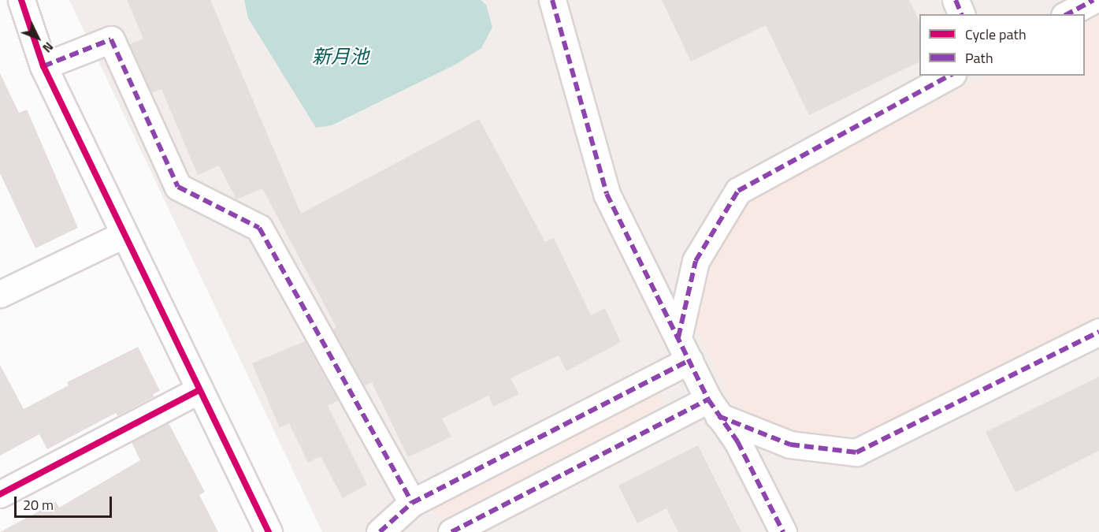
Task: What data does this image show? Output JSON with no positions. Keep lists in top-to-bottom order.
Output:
{
  "water": ["新月池"],
  "legend": ["Cycle path", "Path"],
  "scale_bar": "20 m",
  "north": "bottom right"
}
